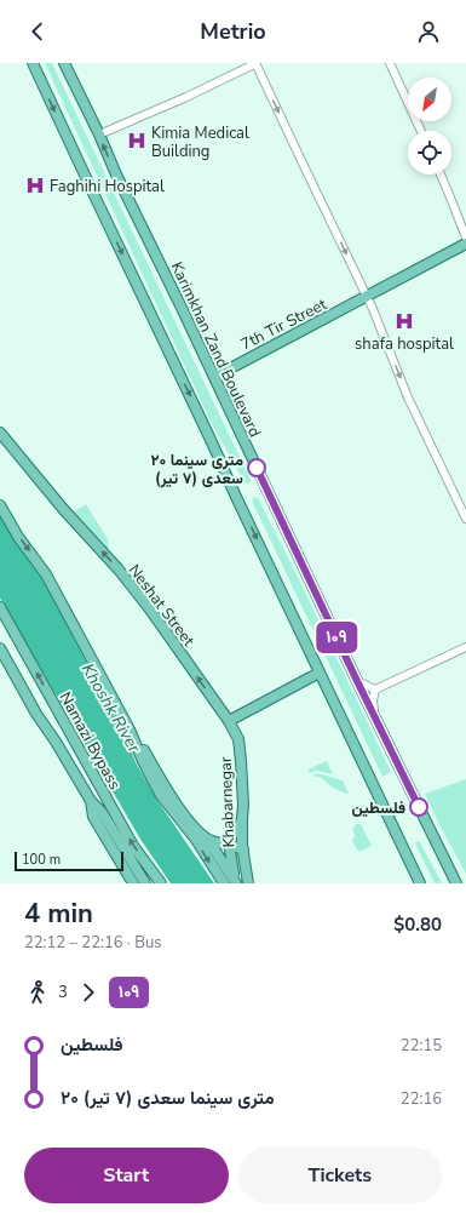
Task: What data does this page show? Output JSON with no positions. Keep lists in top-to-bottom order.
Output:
{
  "streets": {
    "main road": [
      "7th Tir Street",
      "Karimkhan Zand Boulevard",
      "Neshat Street",
      "Namazi Bypass",
      "Khabarnegar"
    ]
  },
  "crossings": [
    ["7th Tir Street", "Karimkhan Zand Boulevard"],
    ["Neshat Street", "Khabarnegar"]
  ],
  "water": ["Khoshk River"],
  "places": {
    "hospital": ["Kimia Medical Building", "Faghihi Hospital", "shafa hospital"],
    "other": ["۲۰ متری سینما سعدی (۷ تیر)", "فلسطین"]
  },
  "lines": ["bus line ۱۰۹"],
  "scale_bar": "100 m",
  "north": "bottom left",
  "page": {
    "header": "Metrio",
    "on_map": "۱۰۹",
    "scale": "100 m",
    "heading": ["4 min", "22:12 – 22:16 · Bus", "$0.80"],
    "legs": ["3", "۱۰۹"],
    "list": [
      {
        "name": "فلسطین",
        "value": "22:15"
      },
      {
        "name": "۲۰ متری سینما سعدی (۷ تیر)",
        "value": "22:16"
      }
    ],
    "buttons": ["Start", "Tickets"]
  }
}
